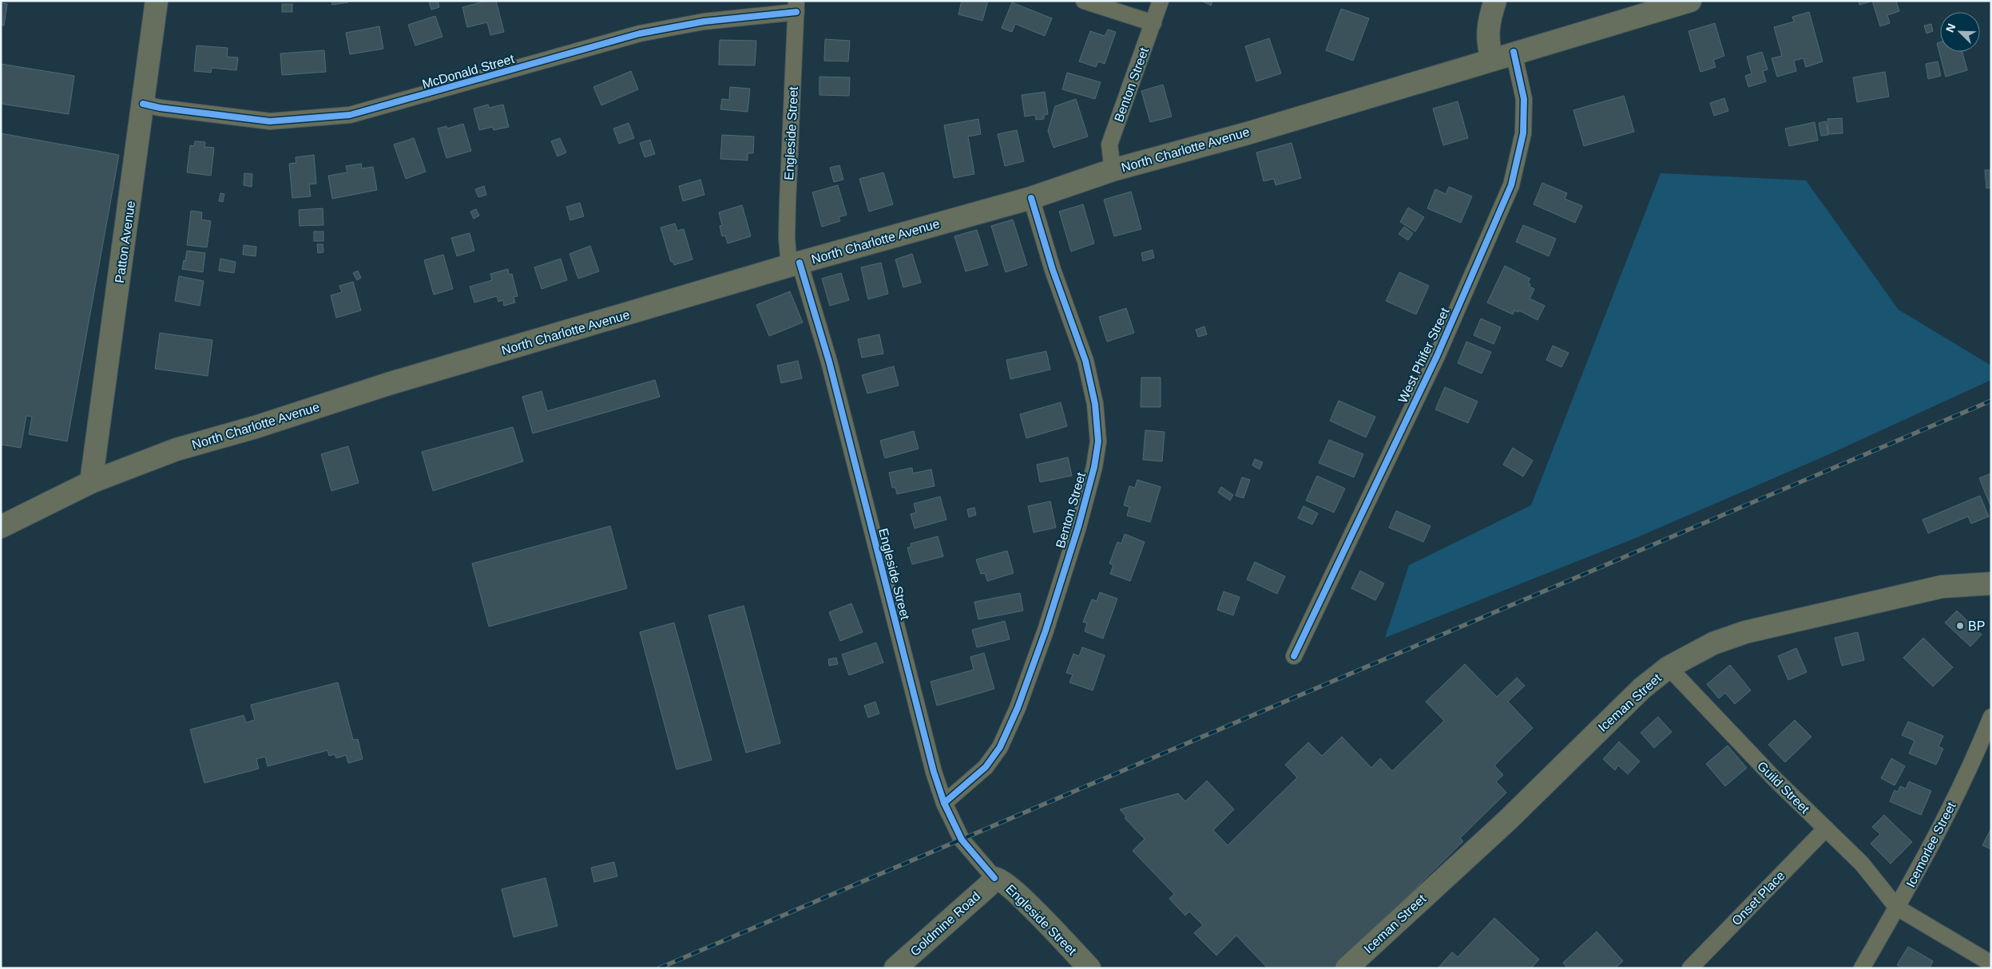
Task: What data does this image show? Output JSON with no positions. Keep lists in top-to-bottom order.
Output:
{
  "streets": {
    "main road": [
      "Engleside Street",
      "North Charlotte Avenue",
      "Patton Avenue",
      "Iceman Street",
      "Goldmine Road"
    ],
    "street": [
      "McDonald Street",
      "Benton Street",
      "West Phifer Street",
      "Guild Street",
      "Icemorlee Street",
      "Onset Place"
    ]
  },
  "crossings": [
    ["McDonald Street", "Engleside Street"],
    ["McDonald Street", "Patton Avenue"],
    ["Benton Street", "Engleside Street"],
    ["Benton Street", "North Charlotte Avenue"],
    ["Engleside Street", "North Charlotte Avenue"],
    ["Engleside Street", "Goldmine Road"],
    ["North Charlotte Avenue", "Patton Avenue"],
    ["North Charlotte Avenue", "West Phifer Street"],
    ["Iceman Street", "Guild Street"],
    ["Guild Street", "Icemorlee Street"],
    ["Guild Street", "Onset Place"]
  ],
  "places": ["BP"],
  "north": "top left"
}
